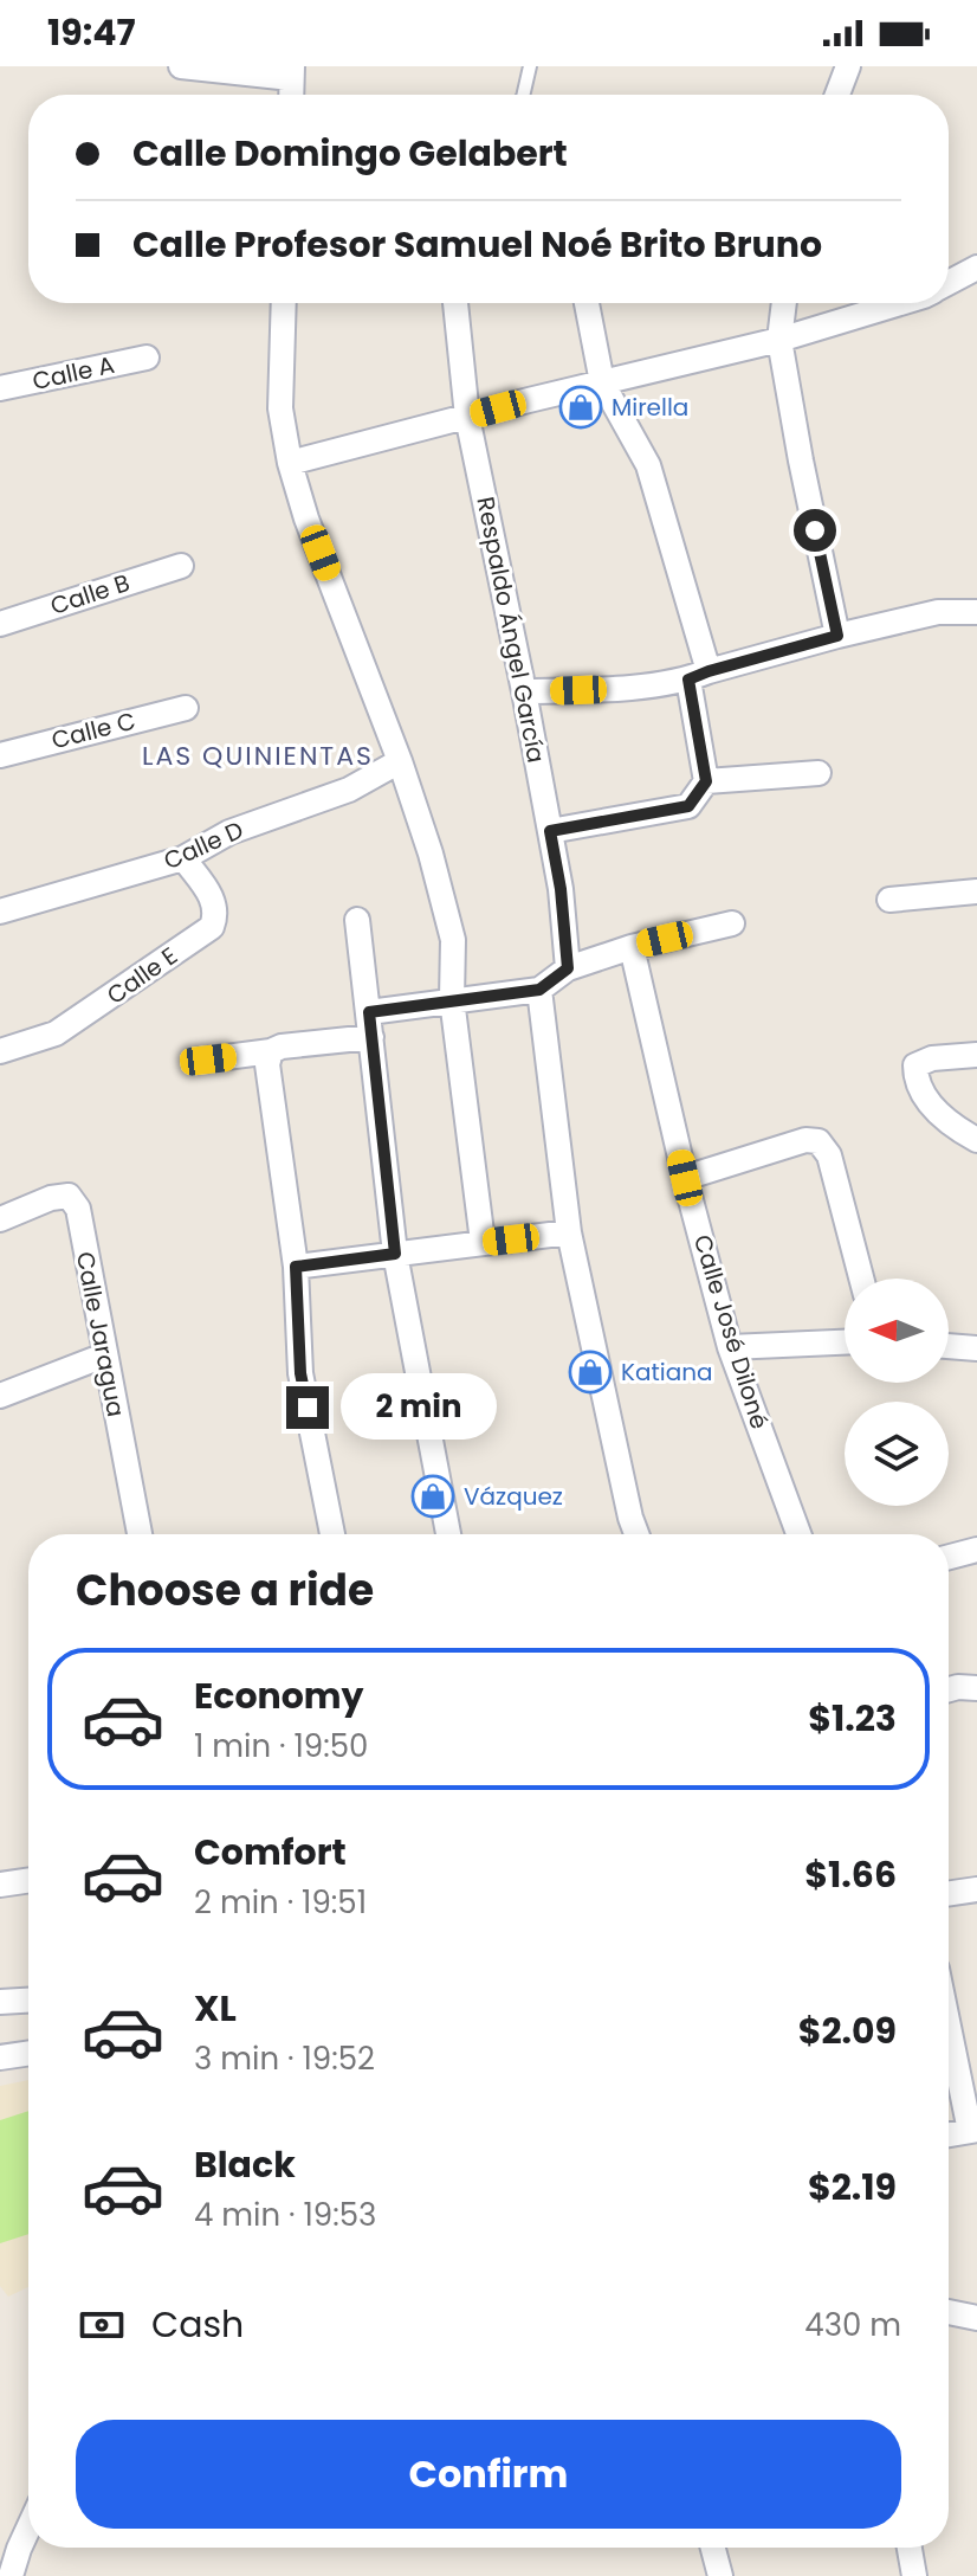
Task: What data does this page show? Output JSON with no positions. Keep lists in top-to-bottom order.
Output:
{
  "streets": {
    "street": [
      "Calle A",
      "Calle B",
      "Respaldo Ángel García",
      "Calle C",
      "Calle D",
      "Calle E",
      "Calle José Diloné",
      "Calle Jaragua"
    ]
  },
  "crossings": [
    ["Calle D", "Calle E"]
  ],
  "districts": ["LAS QUINIENTAS"],
  "places": {
    "shop": ["Mirella", "Katiana", "Vázquez"]
  },
  "north": "left",
  "page": {
    "status": "19:47",
    "banner": ["Calle Domingo Gelabert", "Calle Profesor Samuel Noé Brito Bruno"],
    "bubble": "2 min",
    "heading": "Choose a ride",
    "list": [
      {
        "name": "Economy",
        "note": "1 min · 19:50",
        "value": "$1.23"
      },
      {
        "name": "Comfort",
        "note": "2 min · 19:51",
        "value": "$1.66"
      },
      {
        "name": "XL",
        "note": "3 min · 19:52",
        "value": "$2.09"
      },
      {
        "name": "Black",
        "note": "4 min · 19:53",
        "value": "$2.19"
      }
    ],
    "pay": ["Cash", "430 m"],
    "buttons": "Confirm"
  }
}
